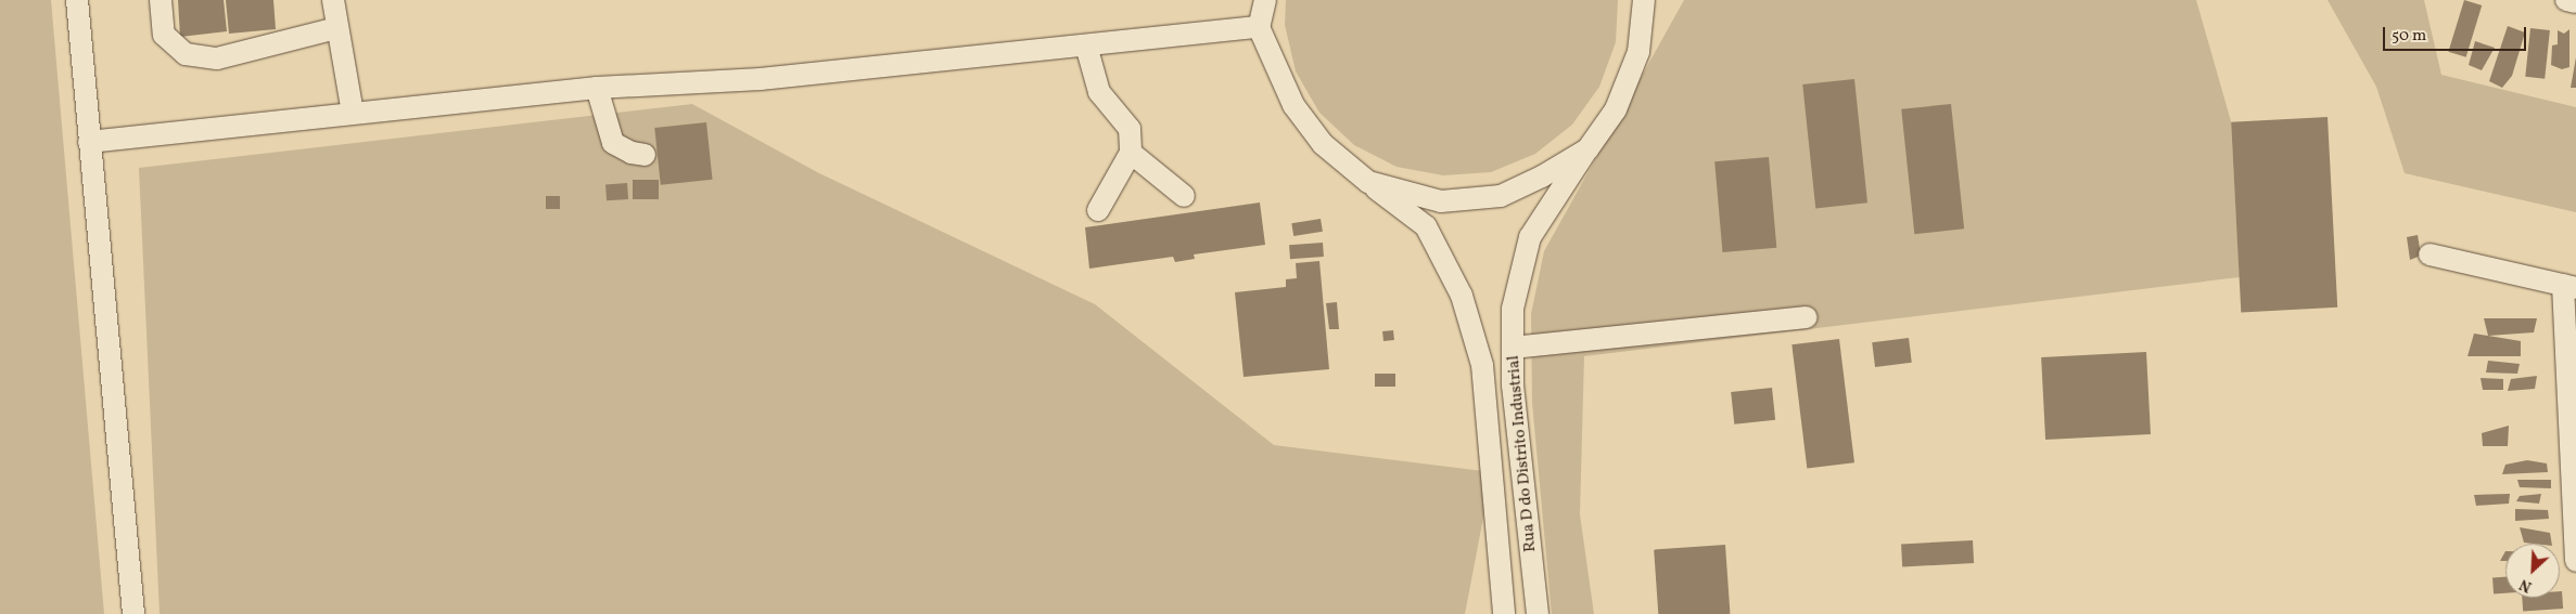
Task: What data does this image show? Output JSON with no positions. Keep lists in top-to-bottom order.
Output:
{
  "streets": {
    "street": ["Rua D do Distrito Industrial"]
  },
  "scale_bar": "50 m",
  "north": "bottom left"
}
